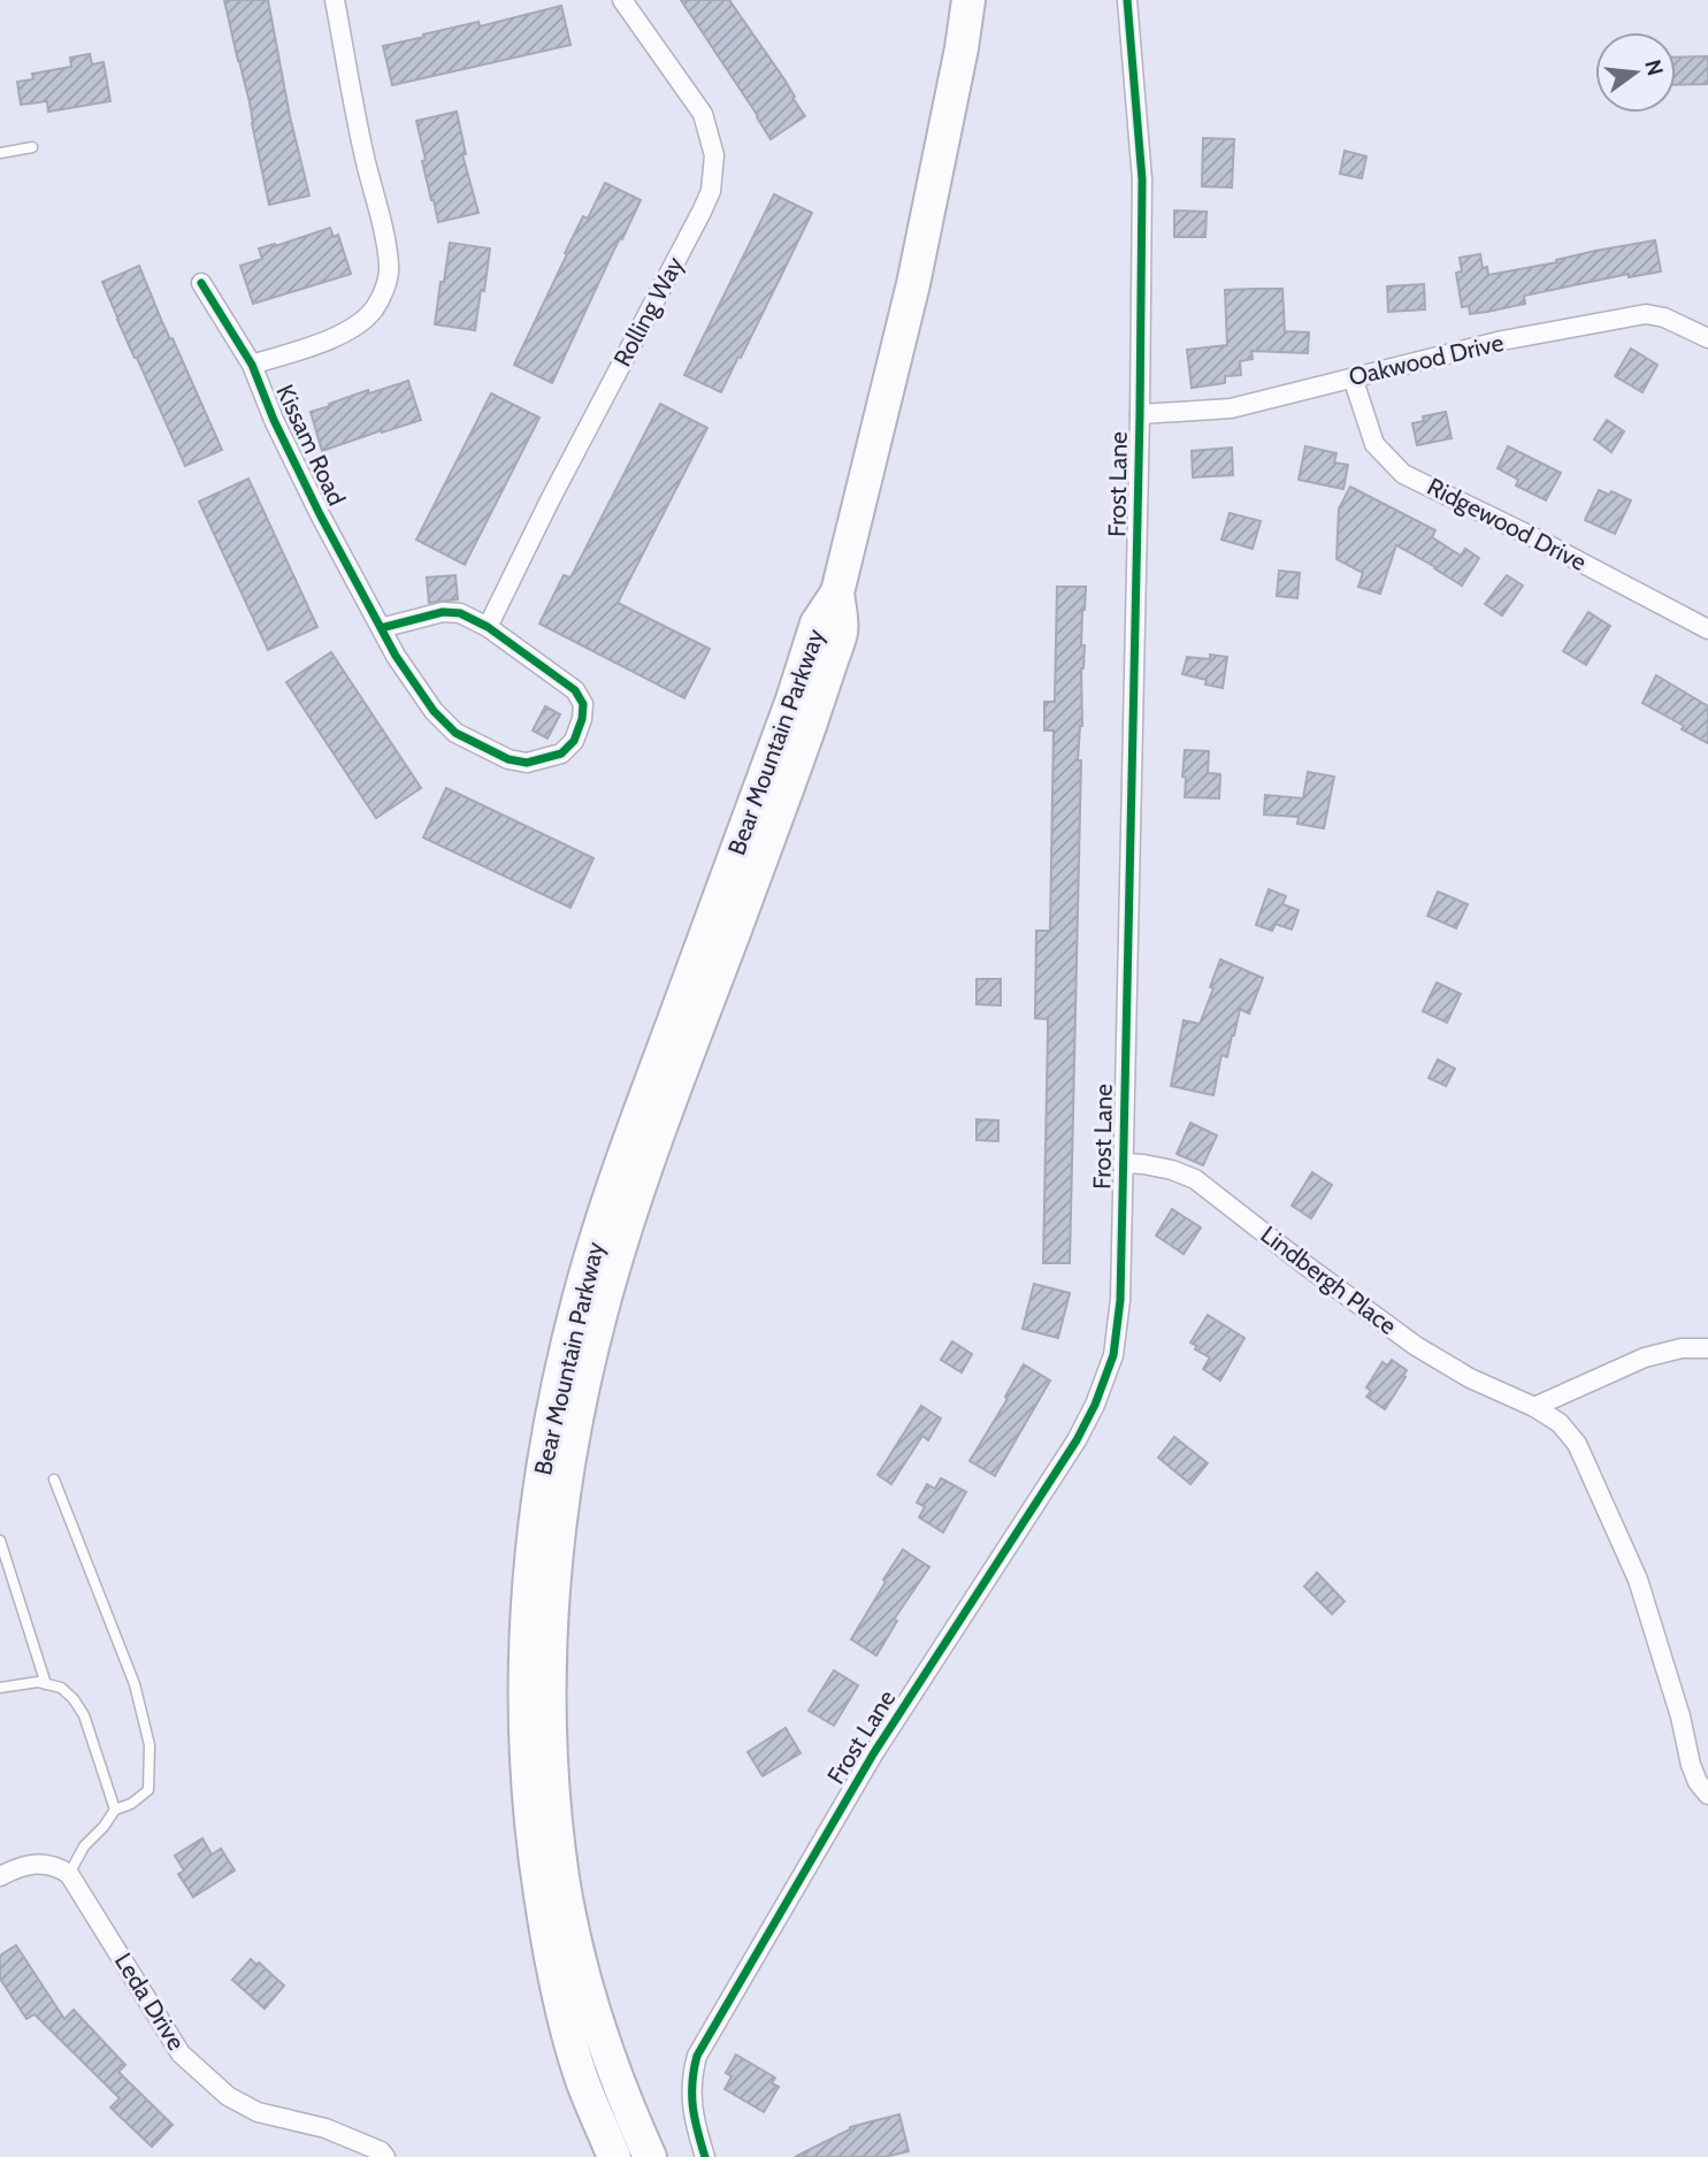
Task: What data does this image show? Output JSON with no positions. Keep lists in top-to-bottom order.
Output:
{
  "streets": {
    "highway": ["Bear Mountain Parkway"],
    "street": [
      "Rolling Way",
      "Oakwood Drive",
      "Kissam Road",
      "Frost Lane",
      "Ridgewood Drive",
      "Lindbergh Place",
      "Leda Drive"
    ]
  },
  "crossings": [
    ["Rolling Way", "Kissam Road"],
    ["Oakwood Drive", "Frost Lane"],
    ["Oakwood Drive", "Ridgewood Drive"],
    ["Frost Lane", "Lindbergh Place"]
  ],
  "north": "right"
}
